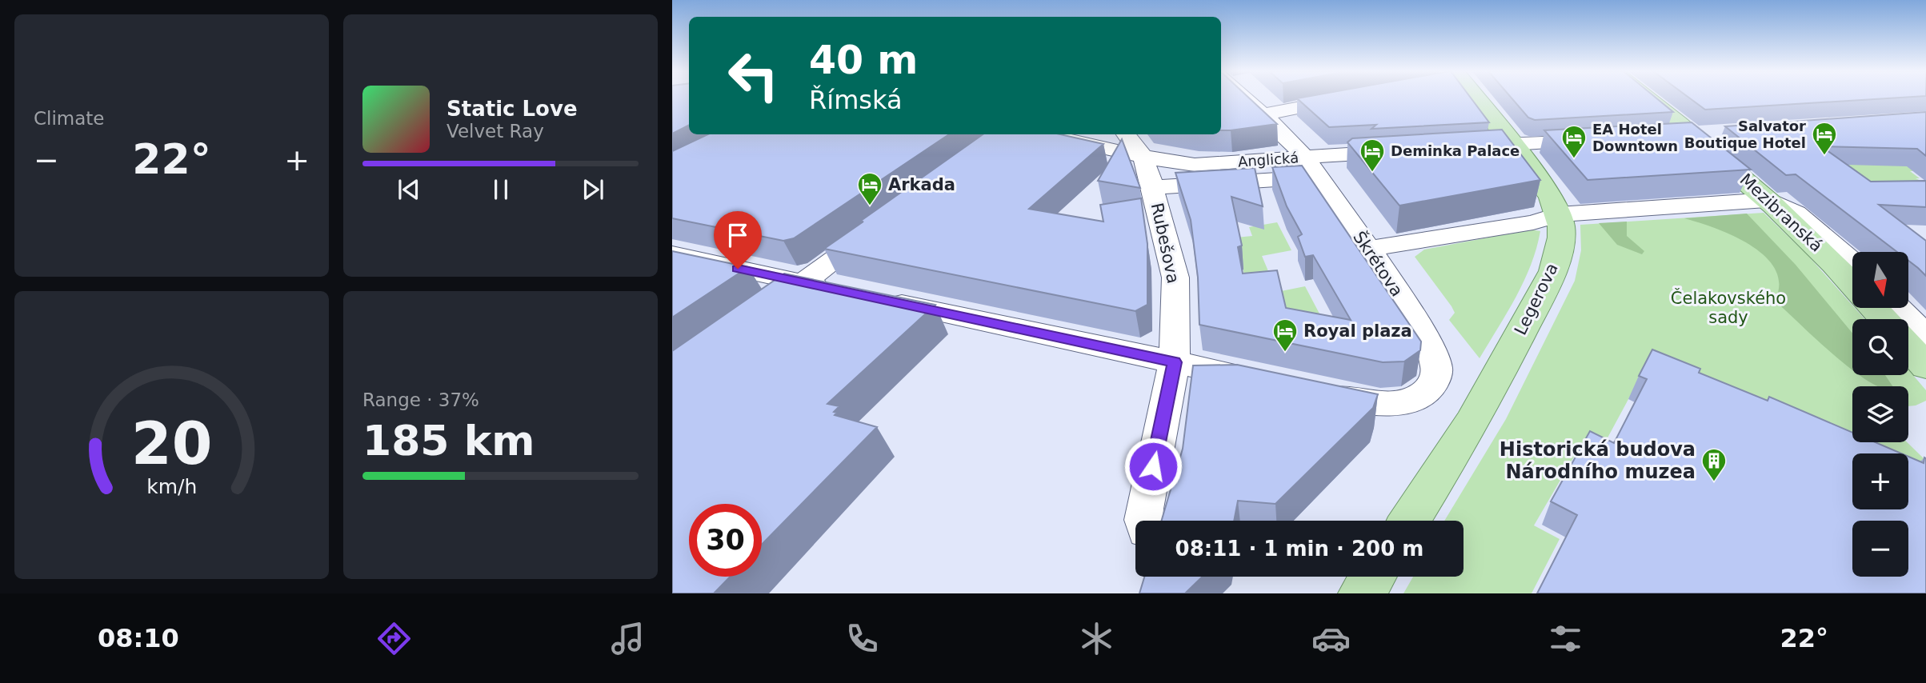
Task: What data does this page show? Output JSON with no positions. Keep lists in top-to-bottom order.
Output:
{
  "streets": {
    "main road": ["Mezibranská", "Legerova"],
    "street": ["Anglická", "Rubešova", "Škrétova"]
  },
  "crossings": [
    ["Anglická", "Rubešova"],
    ["Anglická", "Škrétova"]
  ],
  "parks": ["Čelakovského sady"],
  "places": {
    "hotel": [
      "Salvator Boutique Hotel",
      "EA Hotel Downtown",
      "Deminka Palace",
      "Arkada",
      "Royal plaza"
    ],
    "building": ["Historická budova Národního muzea"]
  },
  "north": "bottom",
  "page": {
    "tile": [
      "Climate",
      ["Range · 37%", "185 km"]
    ],
    "turn": ["40 m", "Římská"],
    "song": ["Static Love", "Velvet Ray"],
    "heat": ["−", "22°", "+"],
    "map_buttons": ["+", "−"],
    "limit": "30",
    "trip": "08:11 · 1 min · 200 m",
    "tabs": ["08:10", "22°"],
    "gauge": ["20", "km/h"]
  }
}
